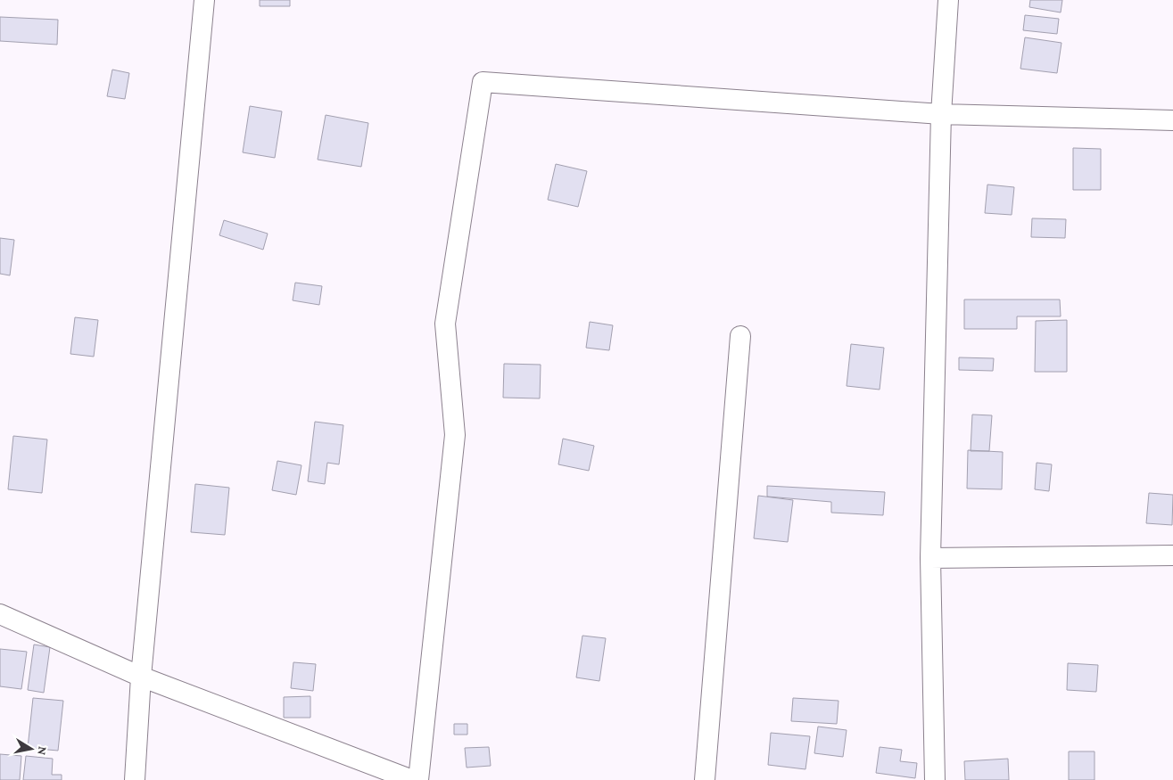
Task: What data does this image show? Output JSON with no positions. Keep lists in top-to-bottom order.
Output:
{
  "north": "right"
}
